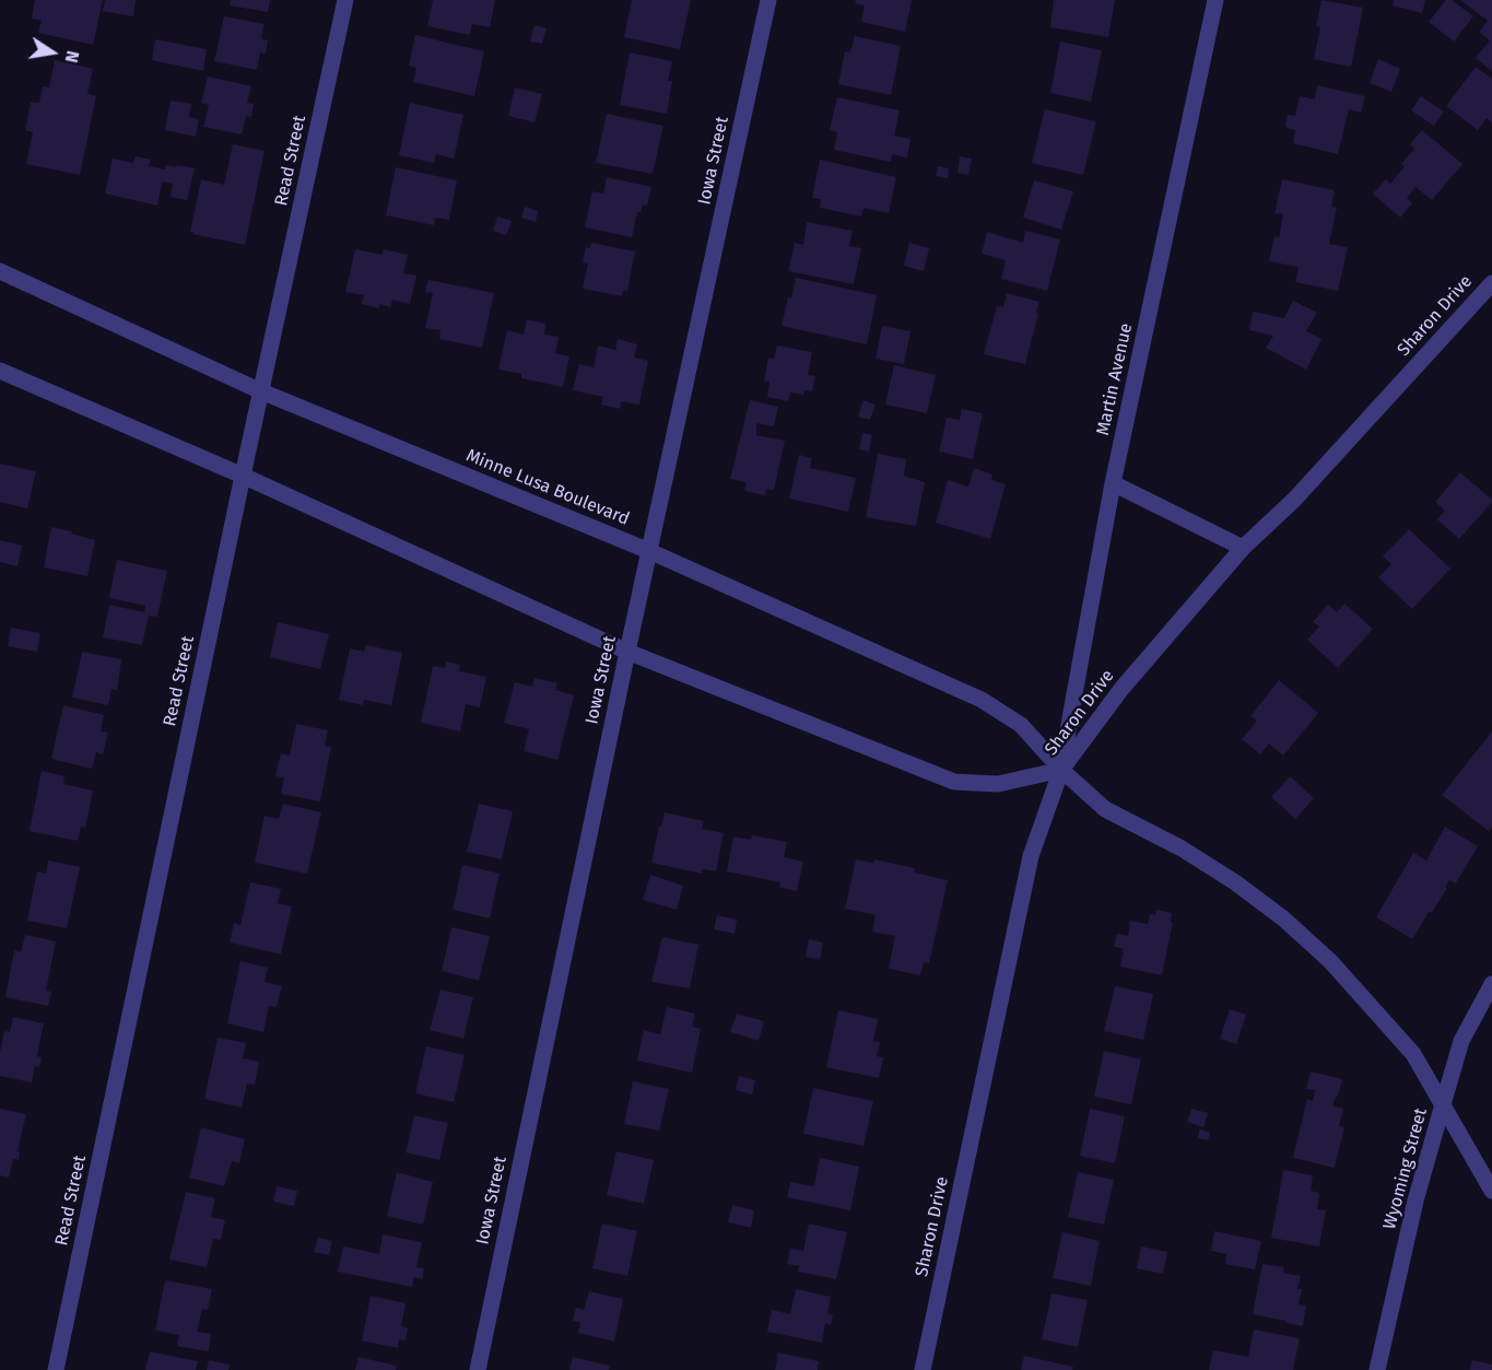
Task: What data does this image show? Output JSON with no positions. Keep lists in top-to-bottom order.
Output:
{
  "streets": {
    "street": [
      "Read Street",
      "Iowa Street",
      "Sharon Drive",
      "Martin Avenue",
      "Minne Lusa Boulevard",
      "Wyoming Street"
    ]
  },
  "crossings": [
    ["Read Street", "Minne Lusa Boulevard"],
    ["Iowa Street", "Minne Lusa Boulevard"],
    ["Sharon Drive", "Martin Avenue"],
    ["Sharon Drive", "Minne Lusa Boulevard"],
    ["Martin Avenue", "Minne Lusa Boulevard"],
    ["Minne Lusa Boulevard", "Wyoming Street"]
  ],
  "north": "right"
}
